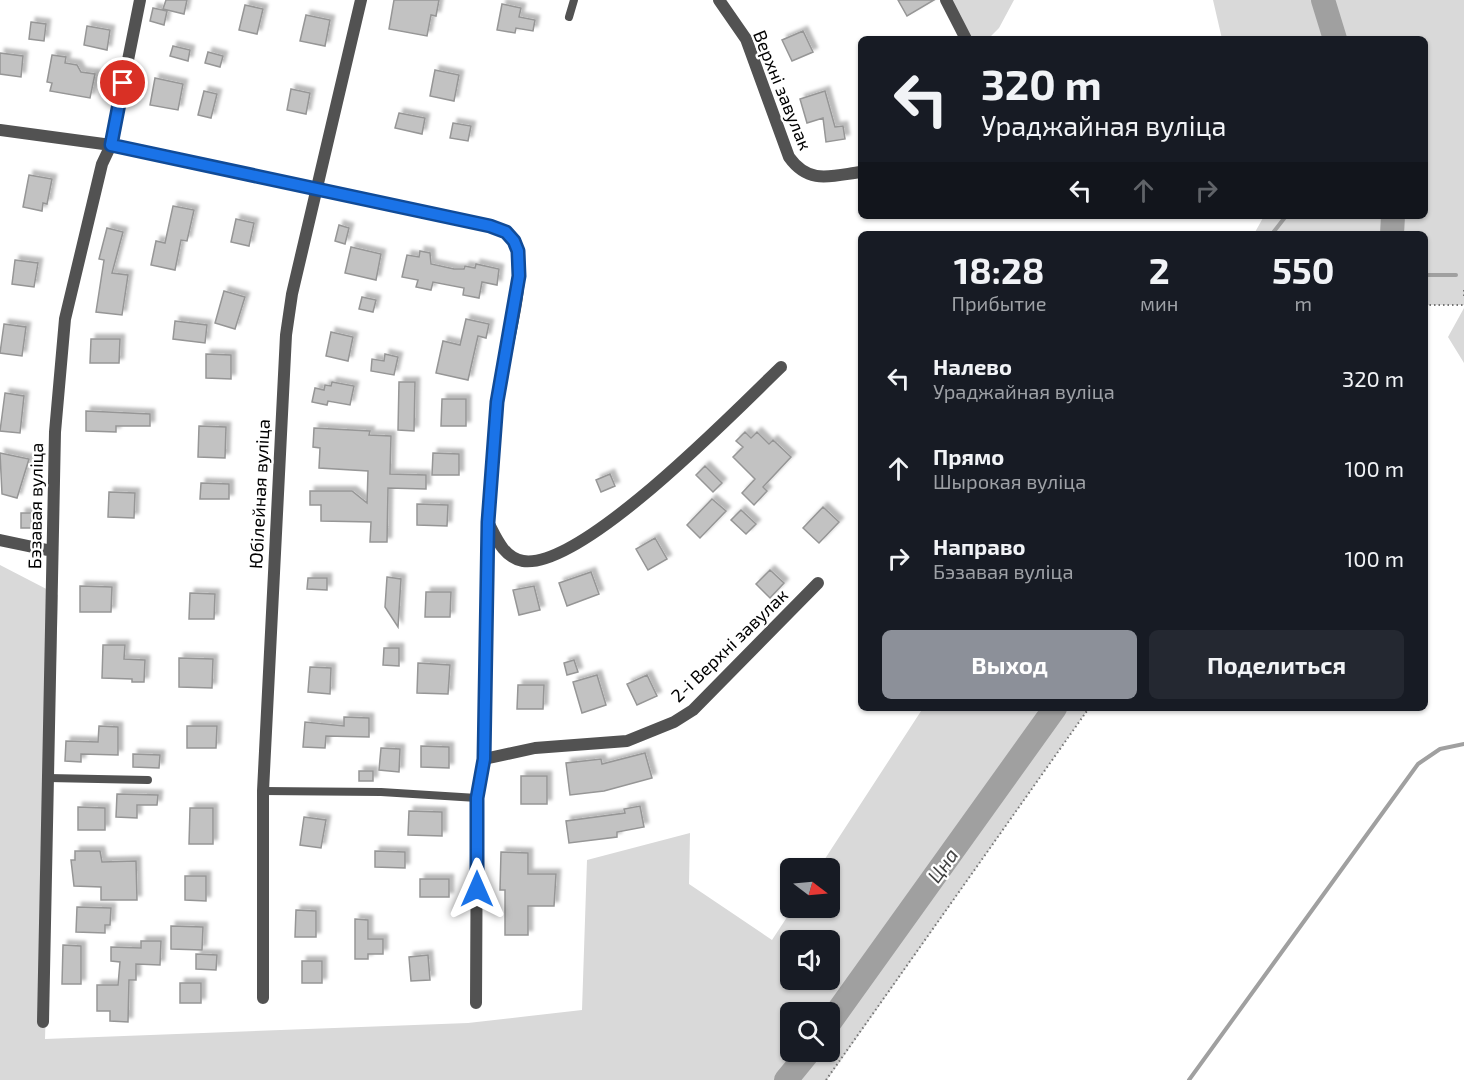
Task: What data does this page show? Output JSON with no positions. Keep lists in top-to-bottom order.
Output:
{
  "streets": {
    "street": [
      "Верхні завулак",
      "Юбілейная вуліца",
      "Бэзавая вуліца",
      "2-і Верхні завулак"
    ]
  },
  "water": ["Цна"],
  "north": "right",
  "page": {
    "turn": ["320 m", "Ураджайная вуліца"],
    "eta": [
      "18:28",
      "Прибытие",
      "2",
      "мин",
      "550",
      "m"
    ],
    "list": [
      {
        "name": "Налево",
        "note": "Ураджайная вуліца",
        "value": "320 m"
      },
      {
        "name": "Прямо",
        "note": "Шырокая вуліца",
        "value": "100 m"
      },
      {
        "name": "Направо",
        "note": "Бэзавая вуліца",
        "value": "100 m"
      }
    ],
    "buttons": ["Выход", "Поделиться"]
  }
}
